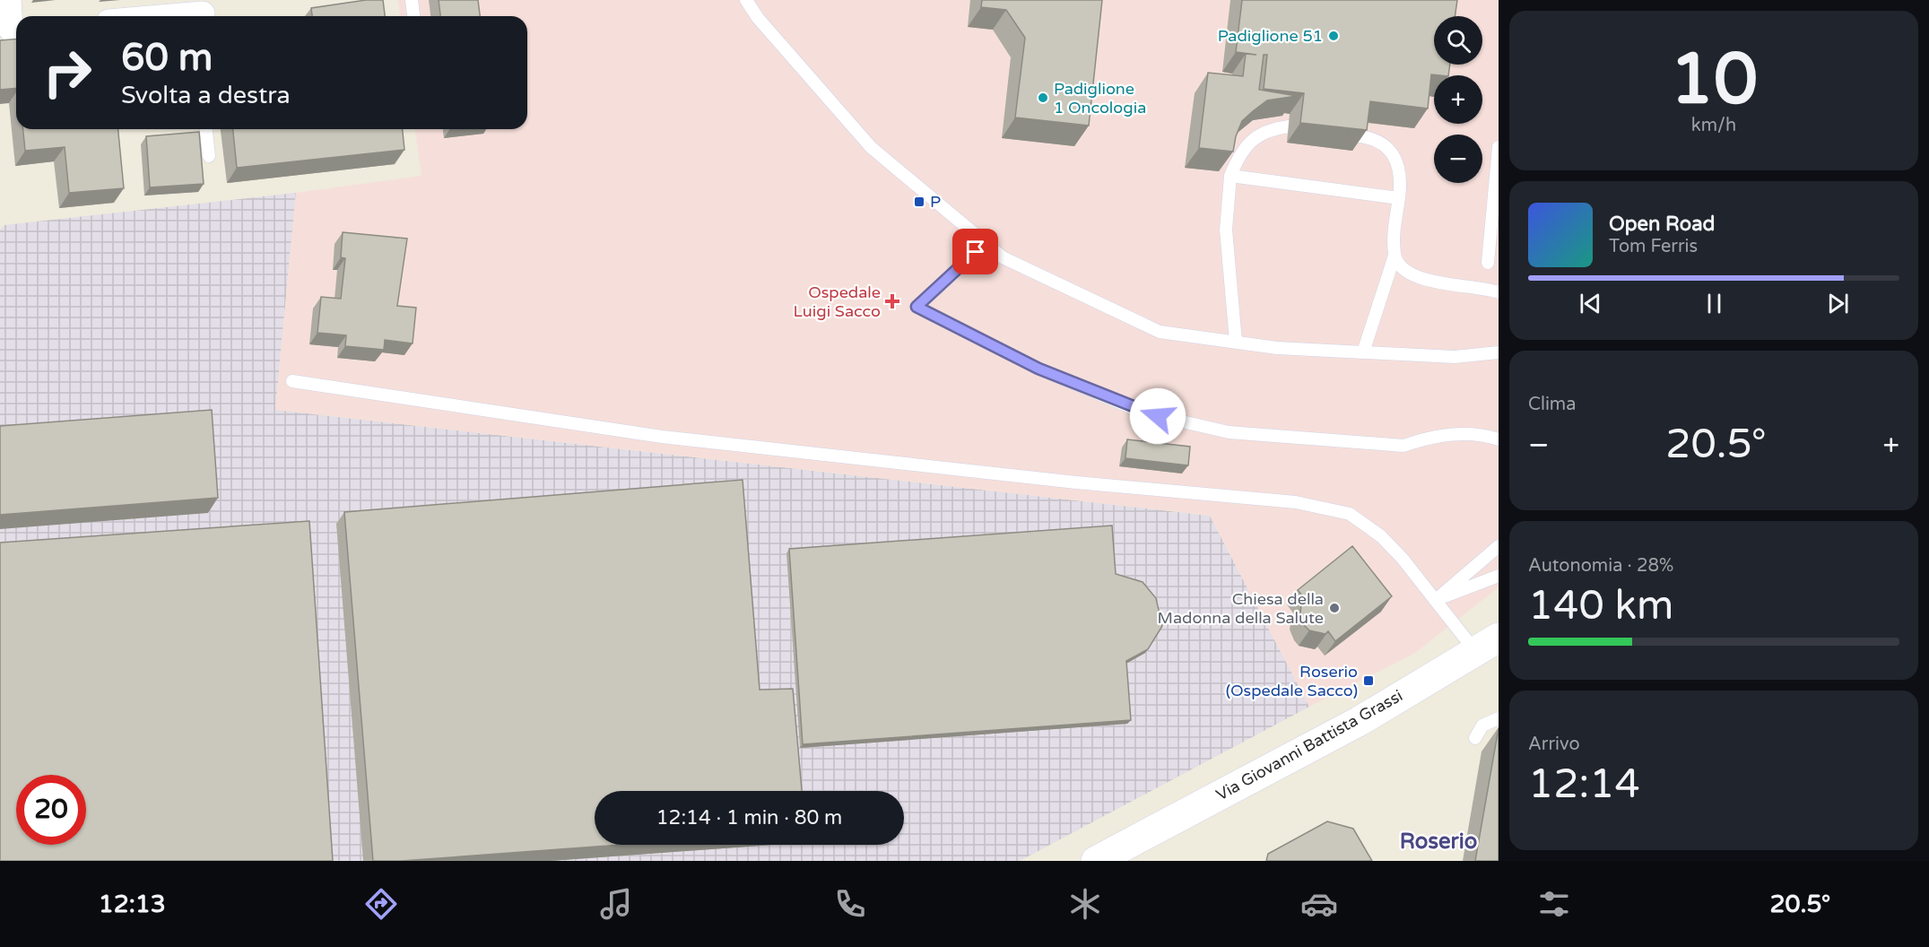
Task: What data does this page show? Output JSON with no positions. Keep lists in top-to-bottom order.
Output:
{
  "streets": {
    "main road": ["Via Giovanni Battista Grassi"]
  },
  "districts": ["Roserio"],
  "places": {
    "other": ["Padiglione 51", "Padiglione 1 Oncologia", "Chiesa della Madonna della Salute"],
    "transit": ["P", "Roserio (Ospedale Sacco)"],
    "health": ["Ospedale Luigi Sacco"]
  },
  "page": {
    "tile": [
      ["10", "km/h"],
      "Clima",
      ["Autonomia · 28%", "140 km"],
      ["Arrivo", "12:14"]
    ],
    "map_buttons": ["+", "−"],
    "turn": ["60 m", "Svolta a destra"],
    "song": ["Open Road", "Tom Ferris"],
    "heat": ["−", "20.5°", "+"],
    "limit": "20",
    "trip": "12:14 · 1 min · 80 m",
    "tabs": ["12:13", "20.5°"]
  }
}
